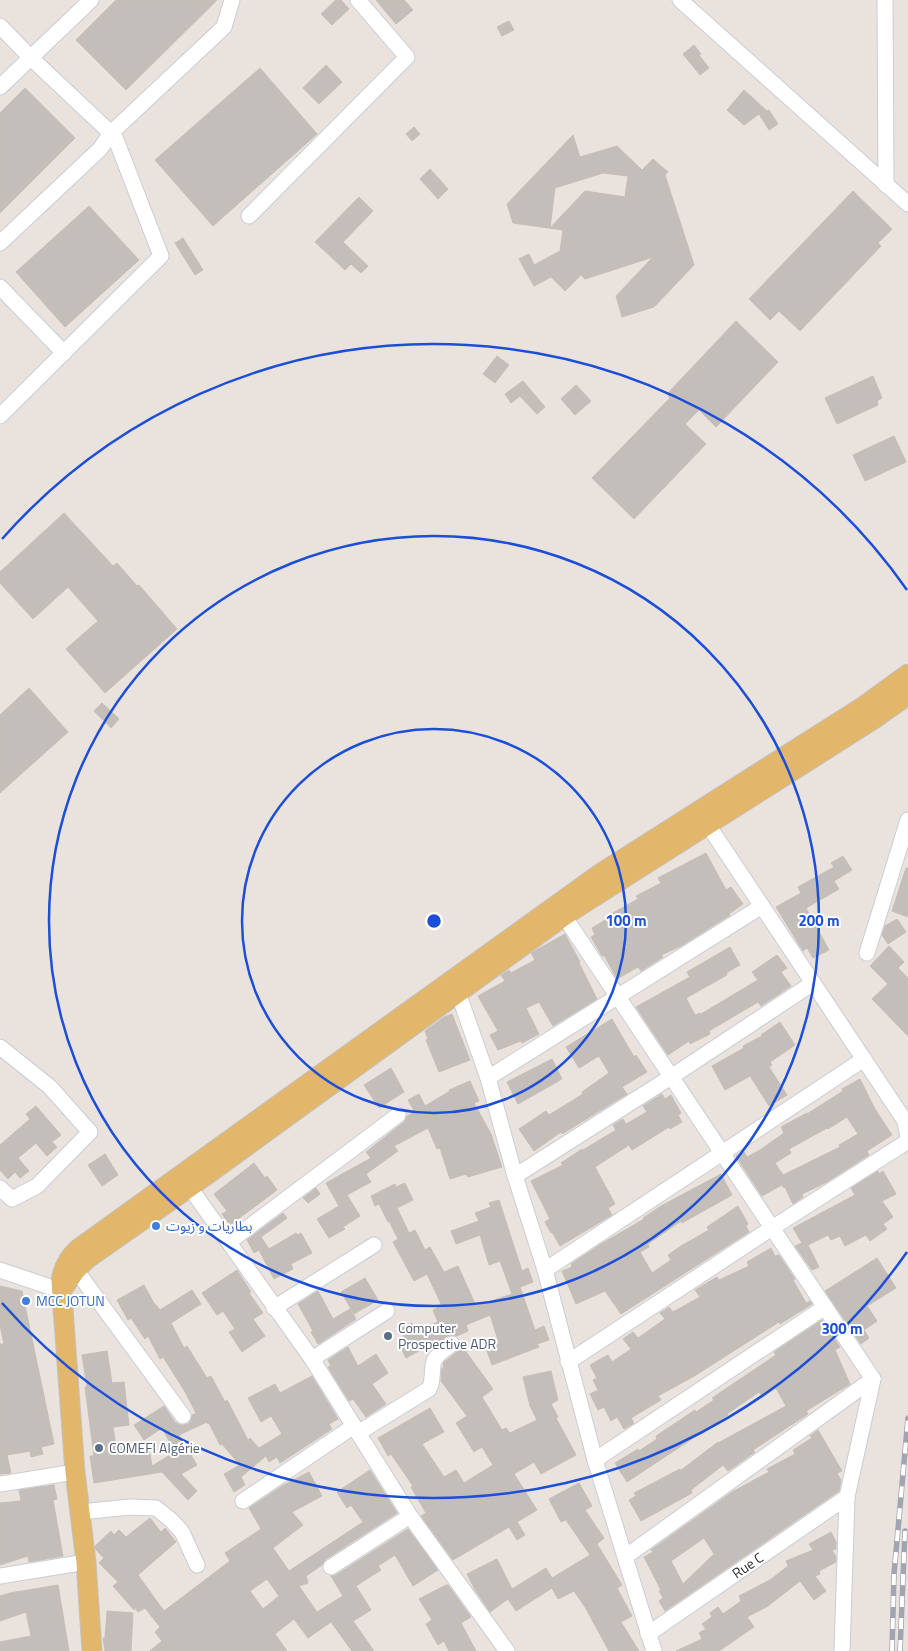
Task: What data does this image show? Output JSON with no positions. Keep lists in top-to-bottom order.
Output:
{
  "streets": {
    "street": ["Rue C"]
  },
  "places": [
    "بطاريات و زيوت",
    "MCC JOTUN",
    "Computer Prospective ADR",
    "COMEFI Algérie"
  ],
  "rings": ["100 m", "200 m", "300 m"]
}
